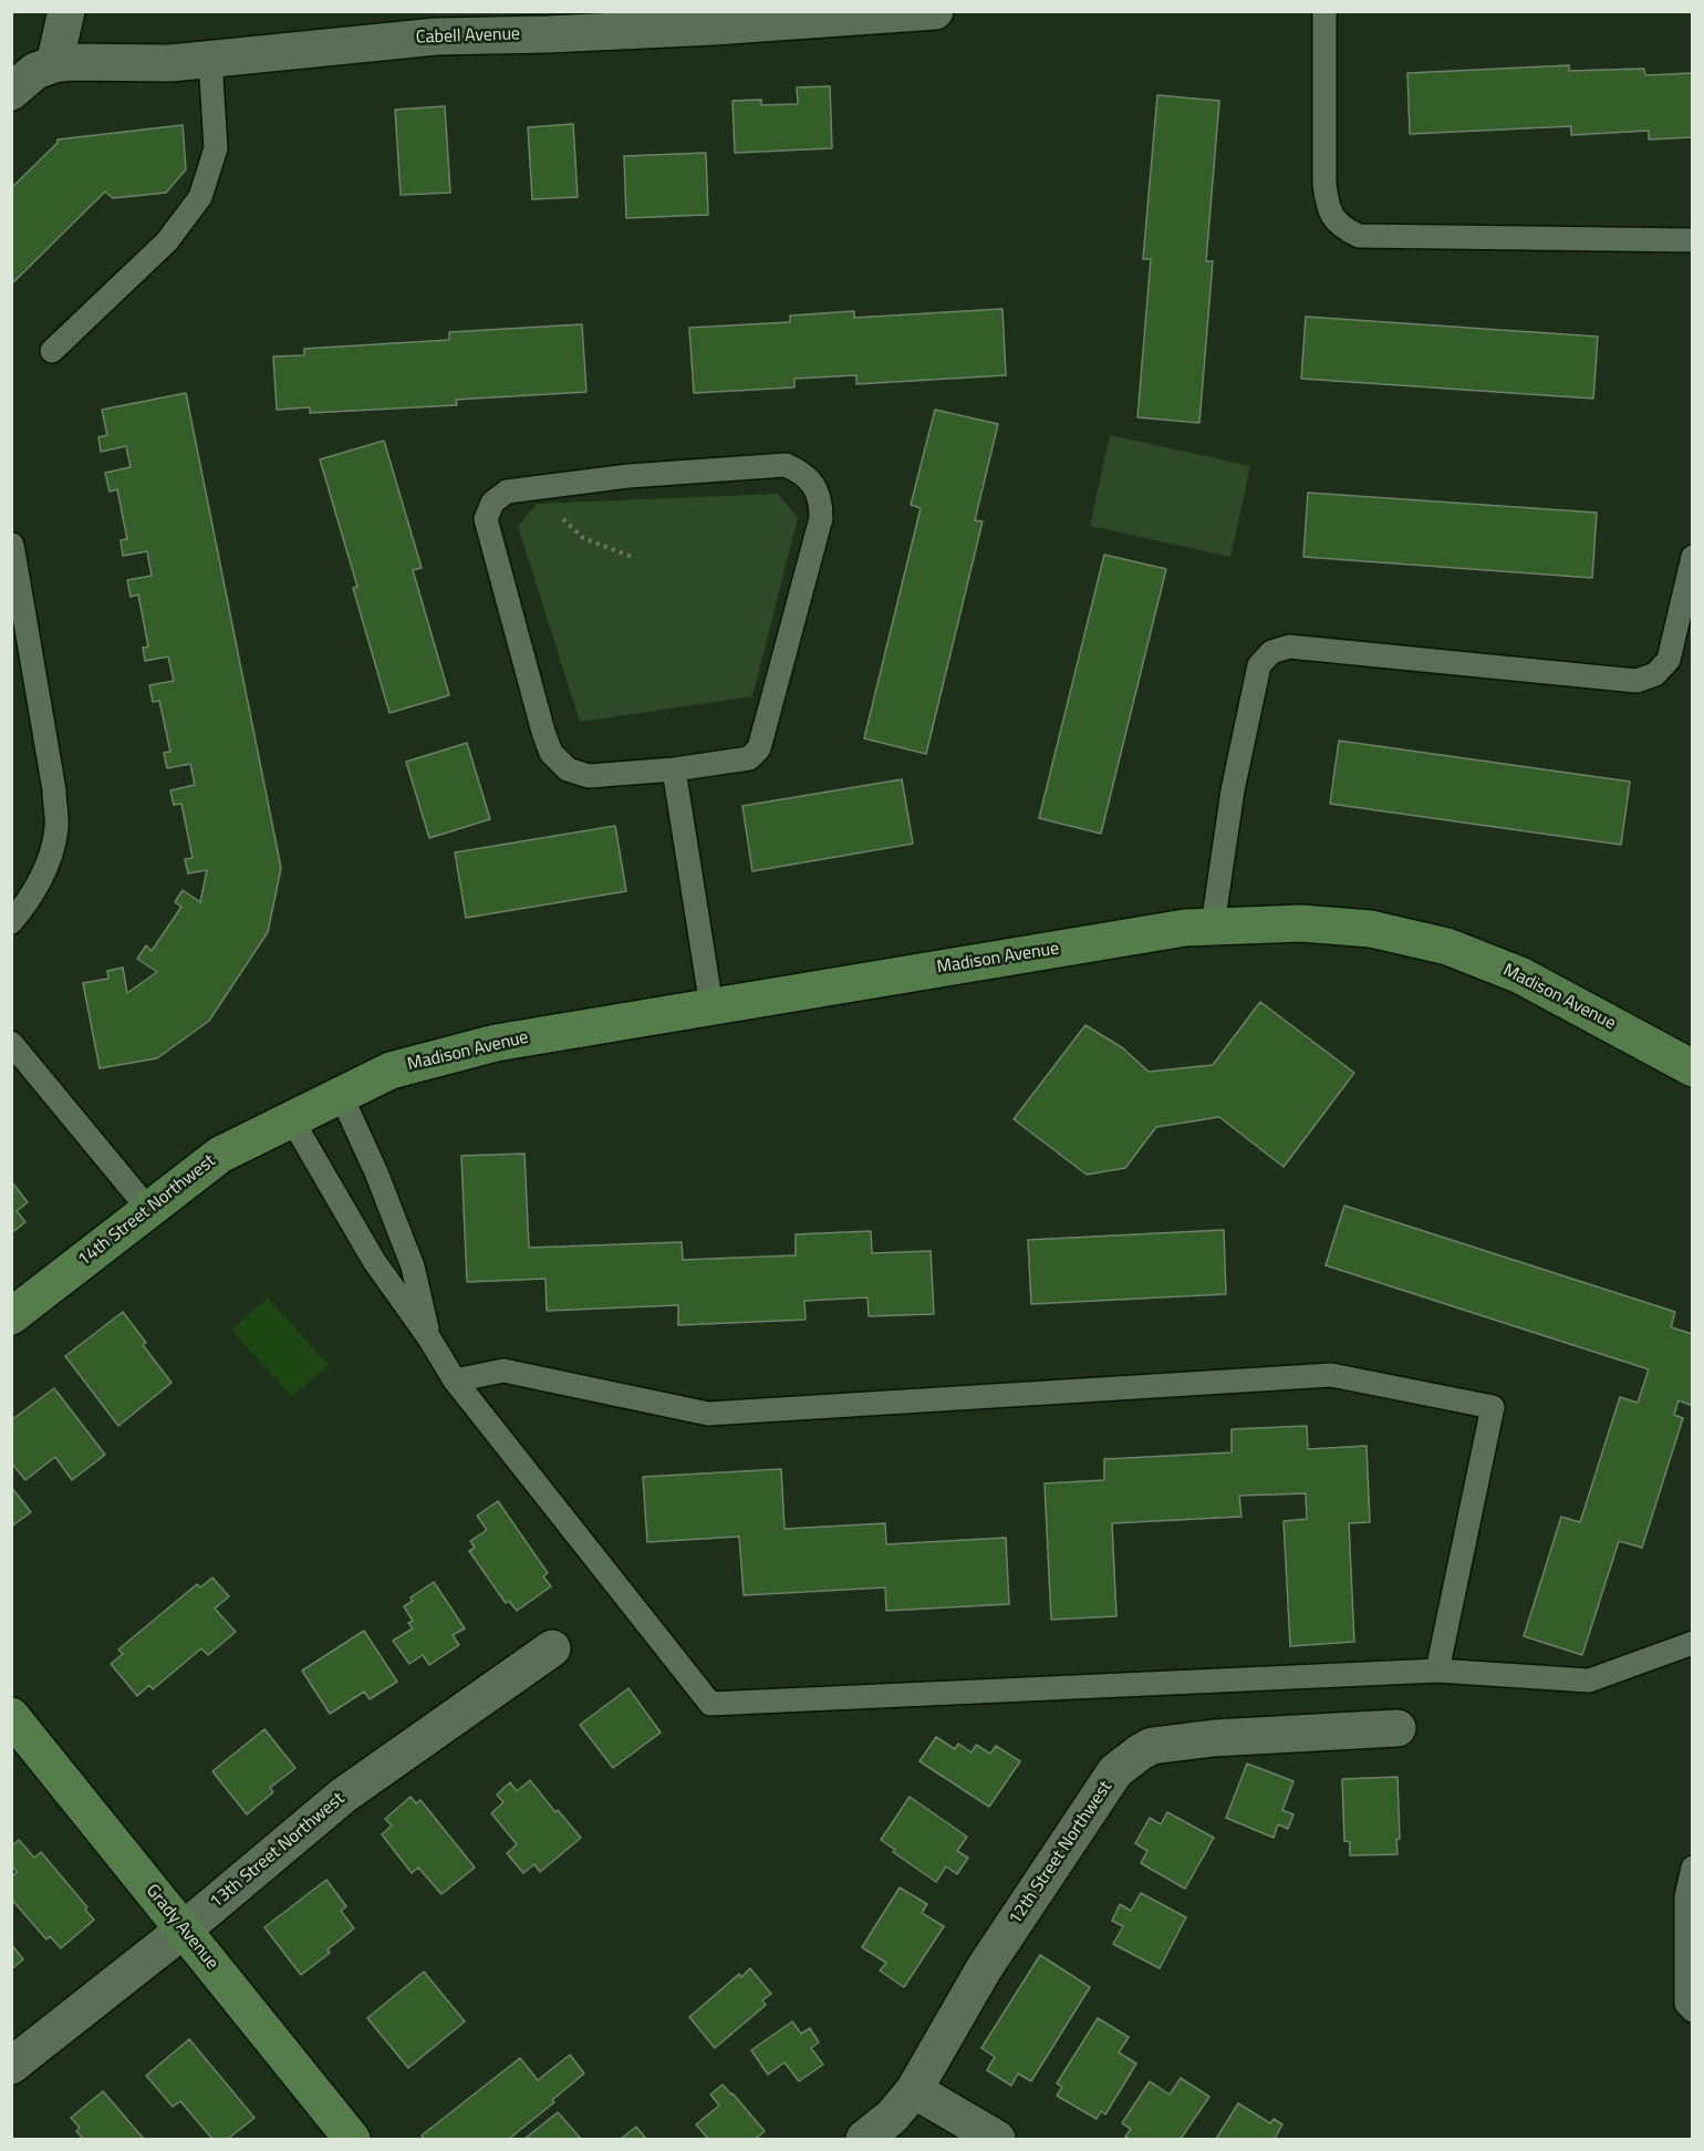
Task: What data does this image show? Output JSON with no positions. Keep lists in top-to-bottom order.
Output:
{
  "streets": {
    "street": [
      "Cabell Avenue",
      "Madison Avenue",
      "14th Street Northwest",
      "13th Street Northwest",
      "12th Street Northwest",
      "Grady Avenue"
    ]
  },
  "crossings": [
    ["Madison Avenue", "14th Street Northwest"],
    ["13th Street Northwest", "Grady Avenue"]
  ]
}
